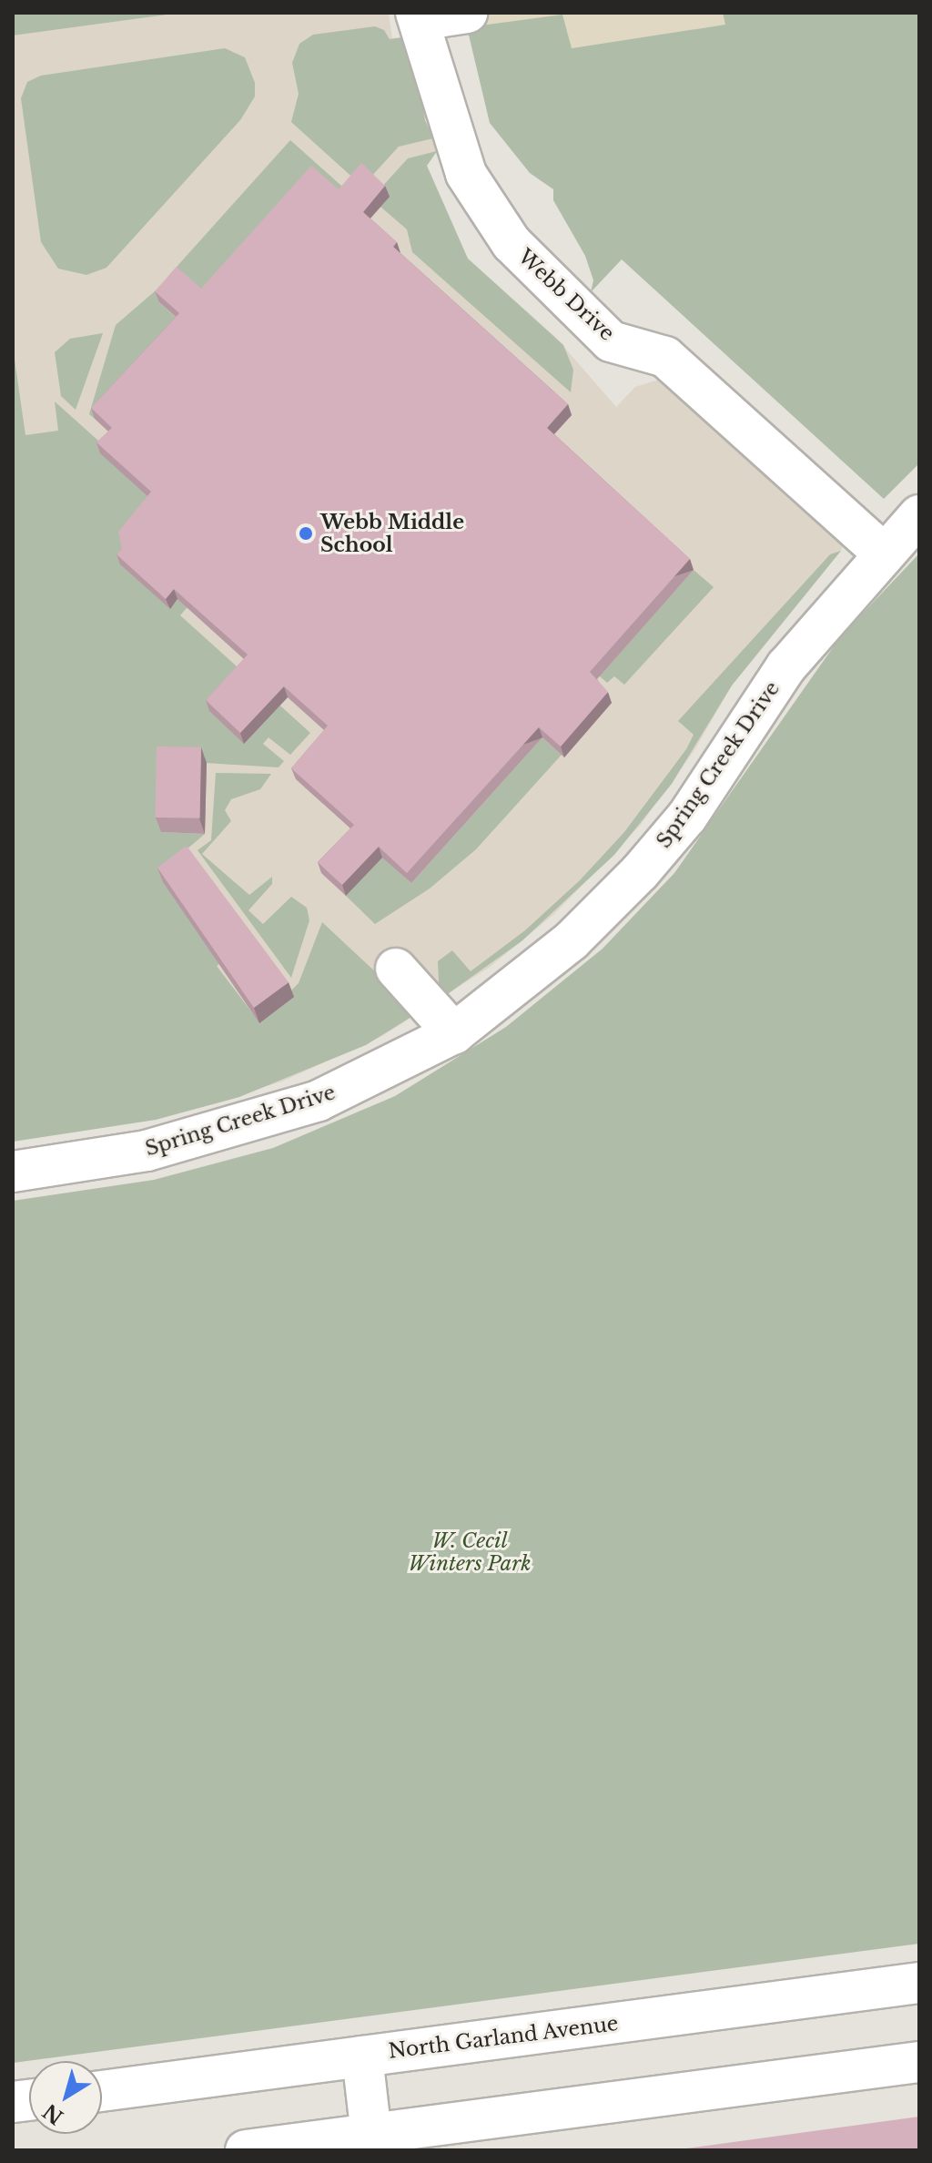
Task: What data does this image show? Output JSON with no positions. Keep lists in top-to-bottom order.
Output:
{
  "streets": {
    "street": ["Webb Drive", "Spring Creek Drive", "North Garland Avenue"]
  },
  "crossings": [
    ["Webb Drive", "Spring Creek Drive"]
  ],
  "parks": ["W. Cecil Winters Park"],
  "places": ["Webb Middle School"],
  "north": "bottom left"
}
